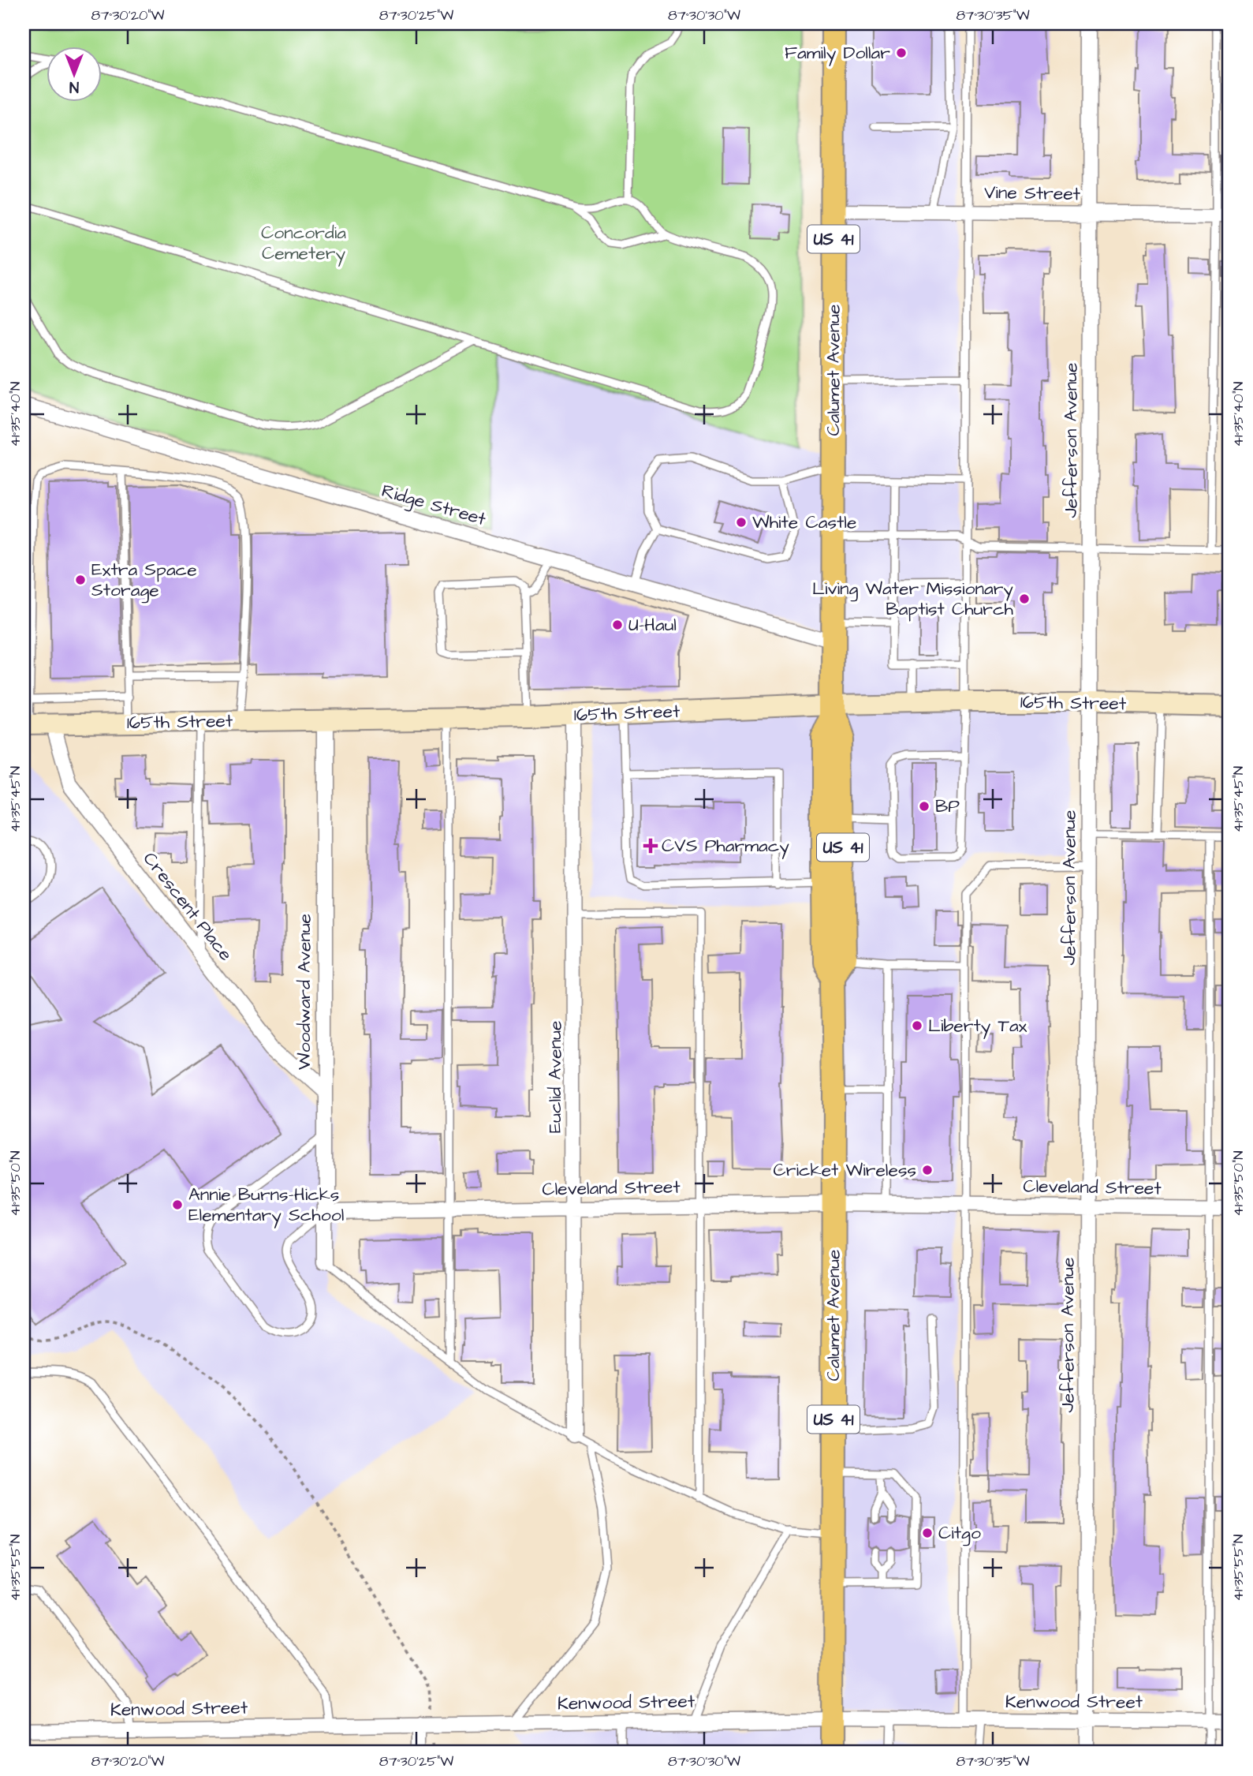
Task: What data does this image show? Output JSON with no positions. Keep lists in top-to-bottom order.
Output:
{
  "streets": {
    "main road": ["US 41", "Calumet Avenue", "165th Street"],
    "street": [
      "Vine Street",
      "Jefferson Avenue",
      "Ridge Street",
      "Crescent Place",
      "Woodward Avenue",
      "Euclid Avenue",
      "Cleveland Street",
      "Kenwood Street"
    ]
  },
  "crossings": [
    ["Vine Street", "Calumet Avenue"],
    ["Vine Street", "Jefferson Avenue"],
    ["Calumet Avenue", "Ridge Street"],
    ["Calumet Avenue", "165th Street"],
    ["Calumet Avenue", "Cleveland Street"],
    ["Calumet Avenue", "Kenwood Street"],
    ["Jefferson Avenue", "165th Street"],
    ["Jefferson Avenue", "Cleveland Street"],
    ["Jefferson Avenue", "Kenwood Street"],
    ["165th Street", "Crescent Place"],
    ["165th Street", "Woodward Avenue"],
    ["165th Street", "Euclid Avenue"],
    ["Crescent Place", "Woodward Avenue"],
    ["Woodward Avenue", "Cleveland Street"],
    ["Euclid Avenue", "Cleveland Street"]
  ],
  "parks": ["Concordia Cemetery"],
  "places": {
    "other": [
      "Family Dollar",
      "White Castle",
      "Extra Space Storage",
      "Living Water Missionary Baptist Church",
      "U-Haul",
      "BP",
      "Liberty Tax",
      "Cricket Wireless",
      "Annie Burns-Hicks Elementary School",
      "Citgo"
    ],
    "health": ["CVS Pharmacy"]
  },
  "north": "bottom",
  "coordinates": [
    "87°30'20\"W",
    "87°30'25\"W",
    "87°30'30\"W",
    "87°30'35\"W",
    "41°35'40\"N",
    "41°35'45\"N",
    "41°35'50\"N",
    "41°35'55\"N"
  ]
}
